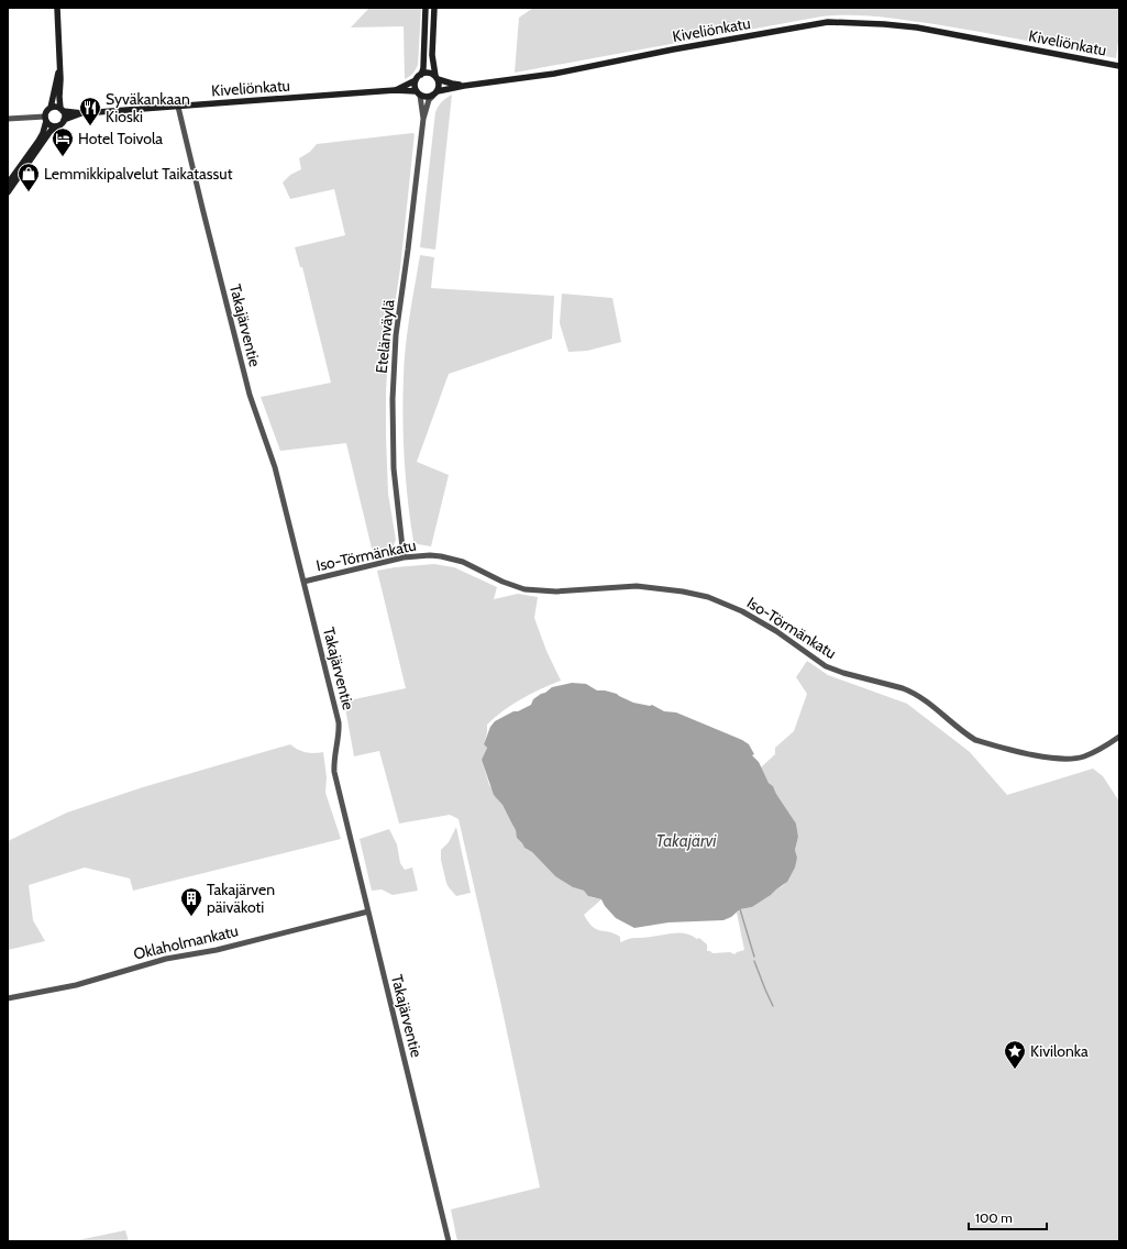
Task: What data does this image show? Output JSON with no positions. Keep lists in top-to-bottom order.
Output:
{
  "streets": {
    "main road": ["Kiveliönkatu"],
    "street": [
      "Takajärventie",
      "Etelänväylä",
      "Iso-Törmänkatu",
      "Oklaholmankatu"
    ]
  },
  "crossings": [
    ["Kiveliönkatu", "Takajärventie"],
    ["Kiveliönkatu", "Etelänväylä"],
    ["Takajärventie", "Iso-Törmänkatu"],
    ["Takajärventie", "Oklaholmankatu"],
    ["Etelänväylä", "Iso-Törmänkatu"]
  ],
  "water": ["Takajärvi"],
  "places": {
    "restaurant": ["Syväkankaan Kioski"],
    "hotel": ["Hotel Toivola"],
    "shop": ["Lemmikkipalvelut Taikatassut"],
    "building": ["Takajärven päiväkoti"],
    "place": ["Kivilonka"]
  },
  "scale_bar": "100 m"
}
